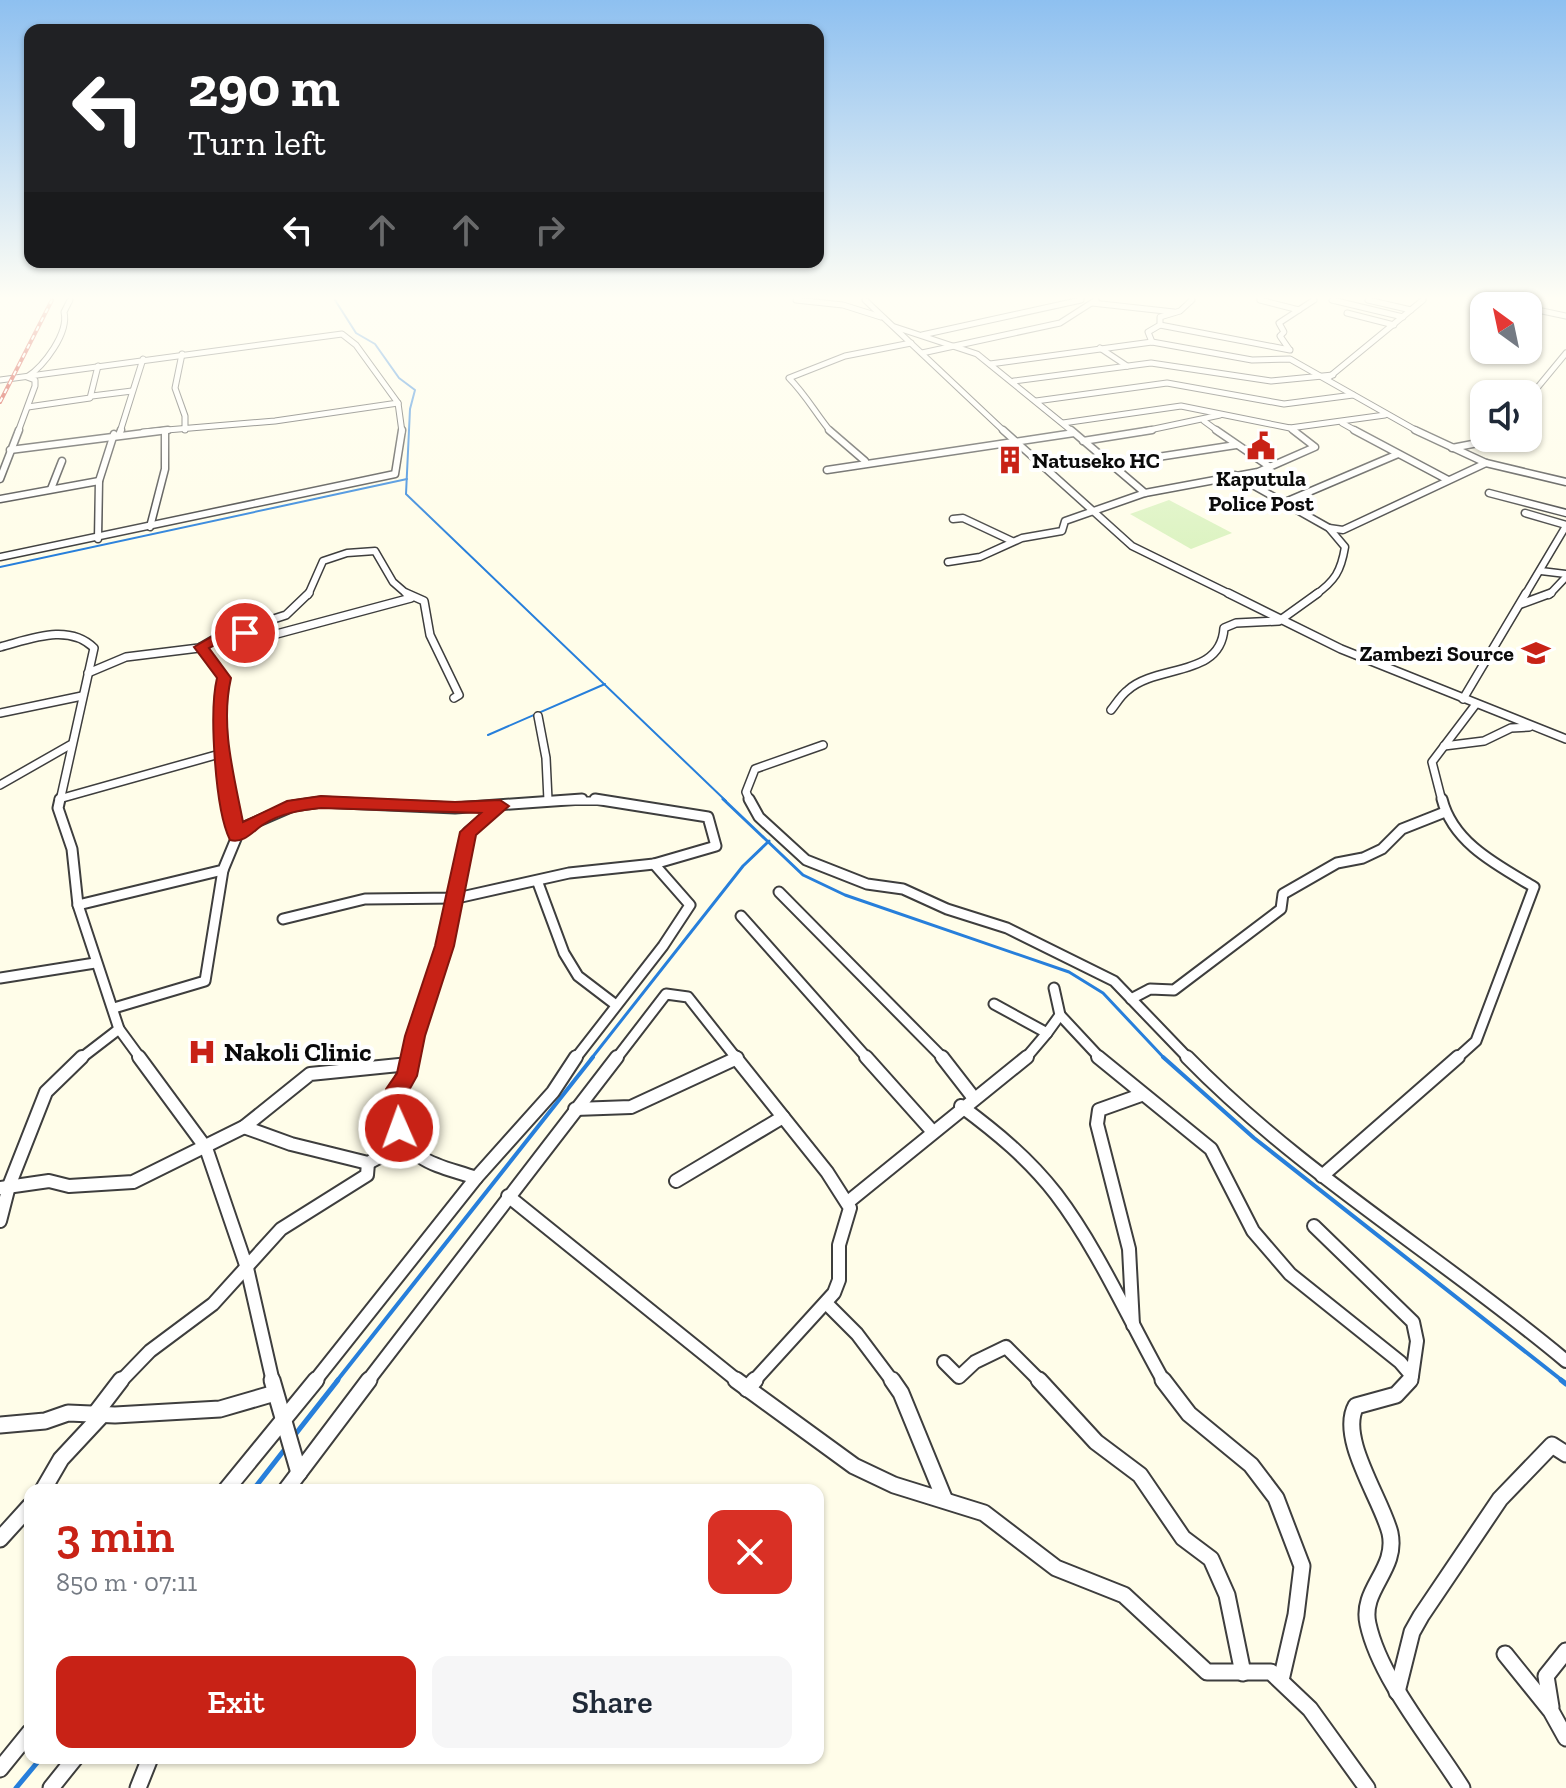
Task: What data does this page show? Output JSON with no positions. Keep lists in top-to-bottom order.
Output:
{
  "places": {
    "public building": ["Kaputula Police Post"],
    "building": ["Natuseko HC"],
    "school or university": ["Zambezi Source"],
    "hospital": ["Nakoli Clinic"]
  },
  "north": "top left",
  "page": {
    "turn": ["290 m", "Turn left"],
    "heading": ["3 min", "850 m · 07:11"],
    "buttons": ["Exit", "Share"]
  }
}
